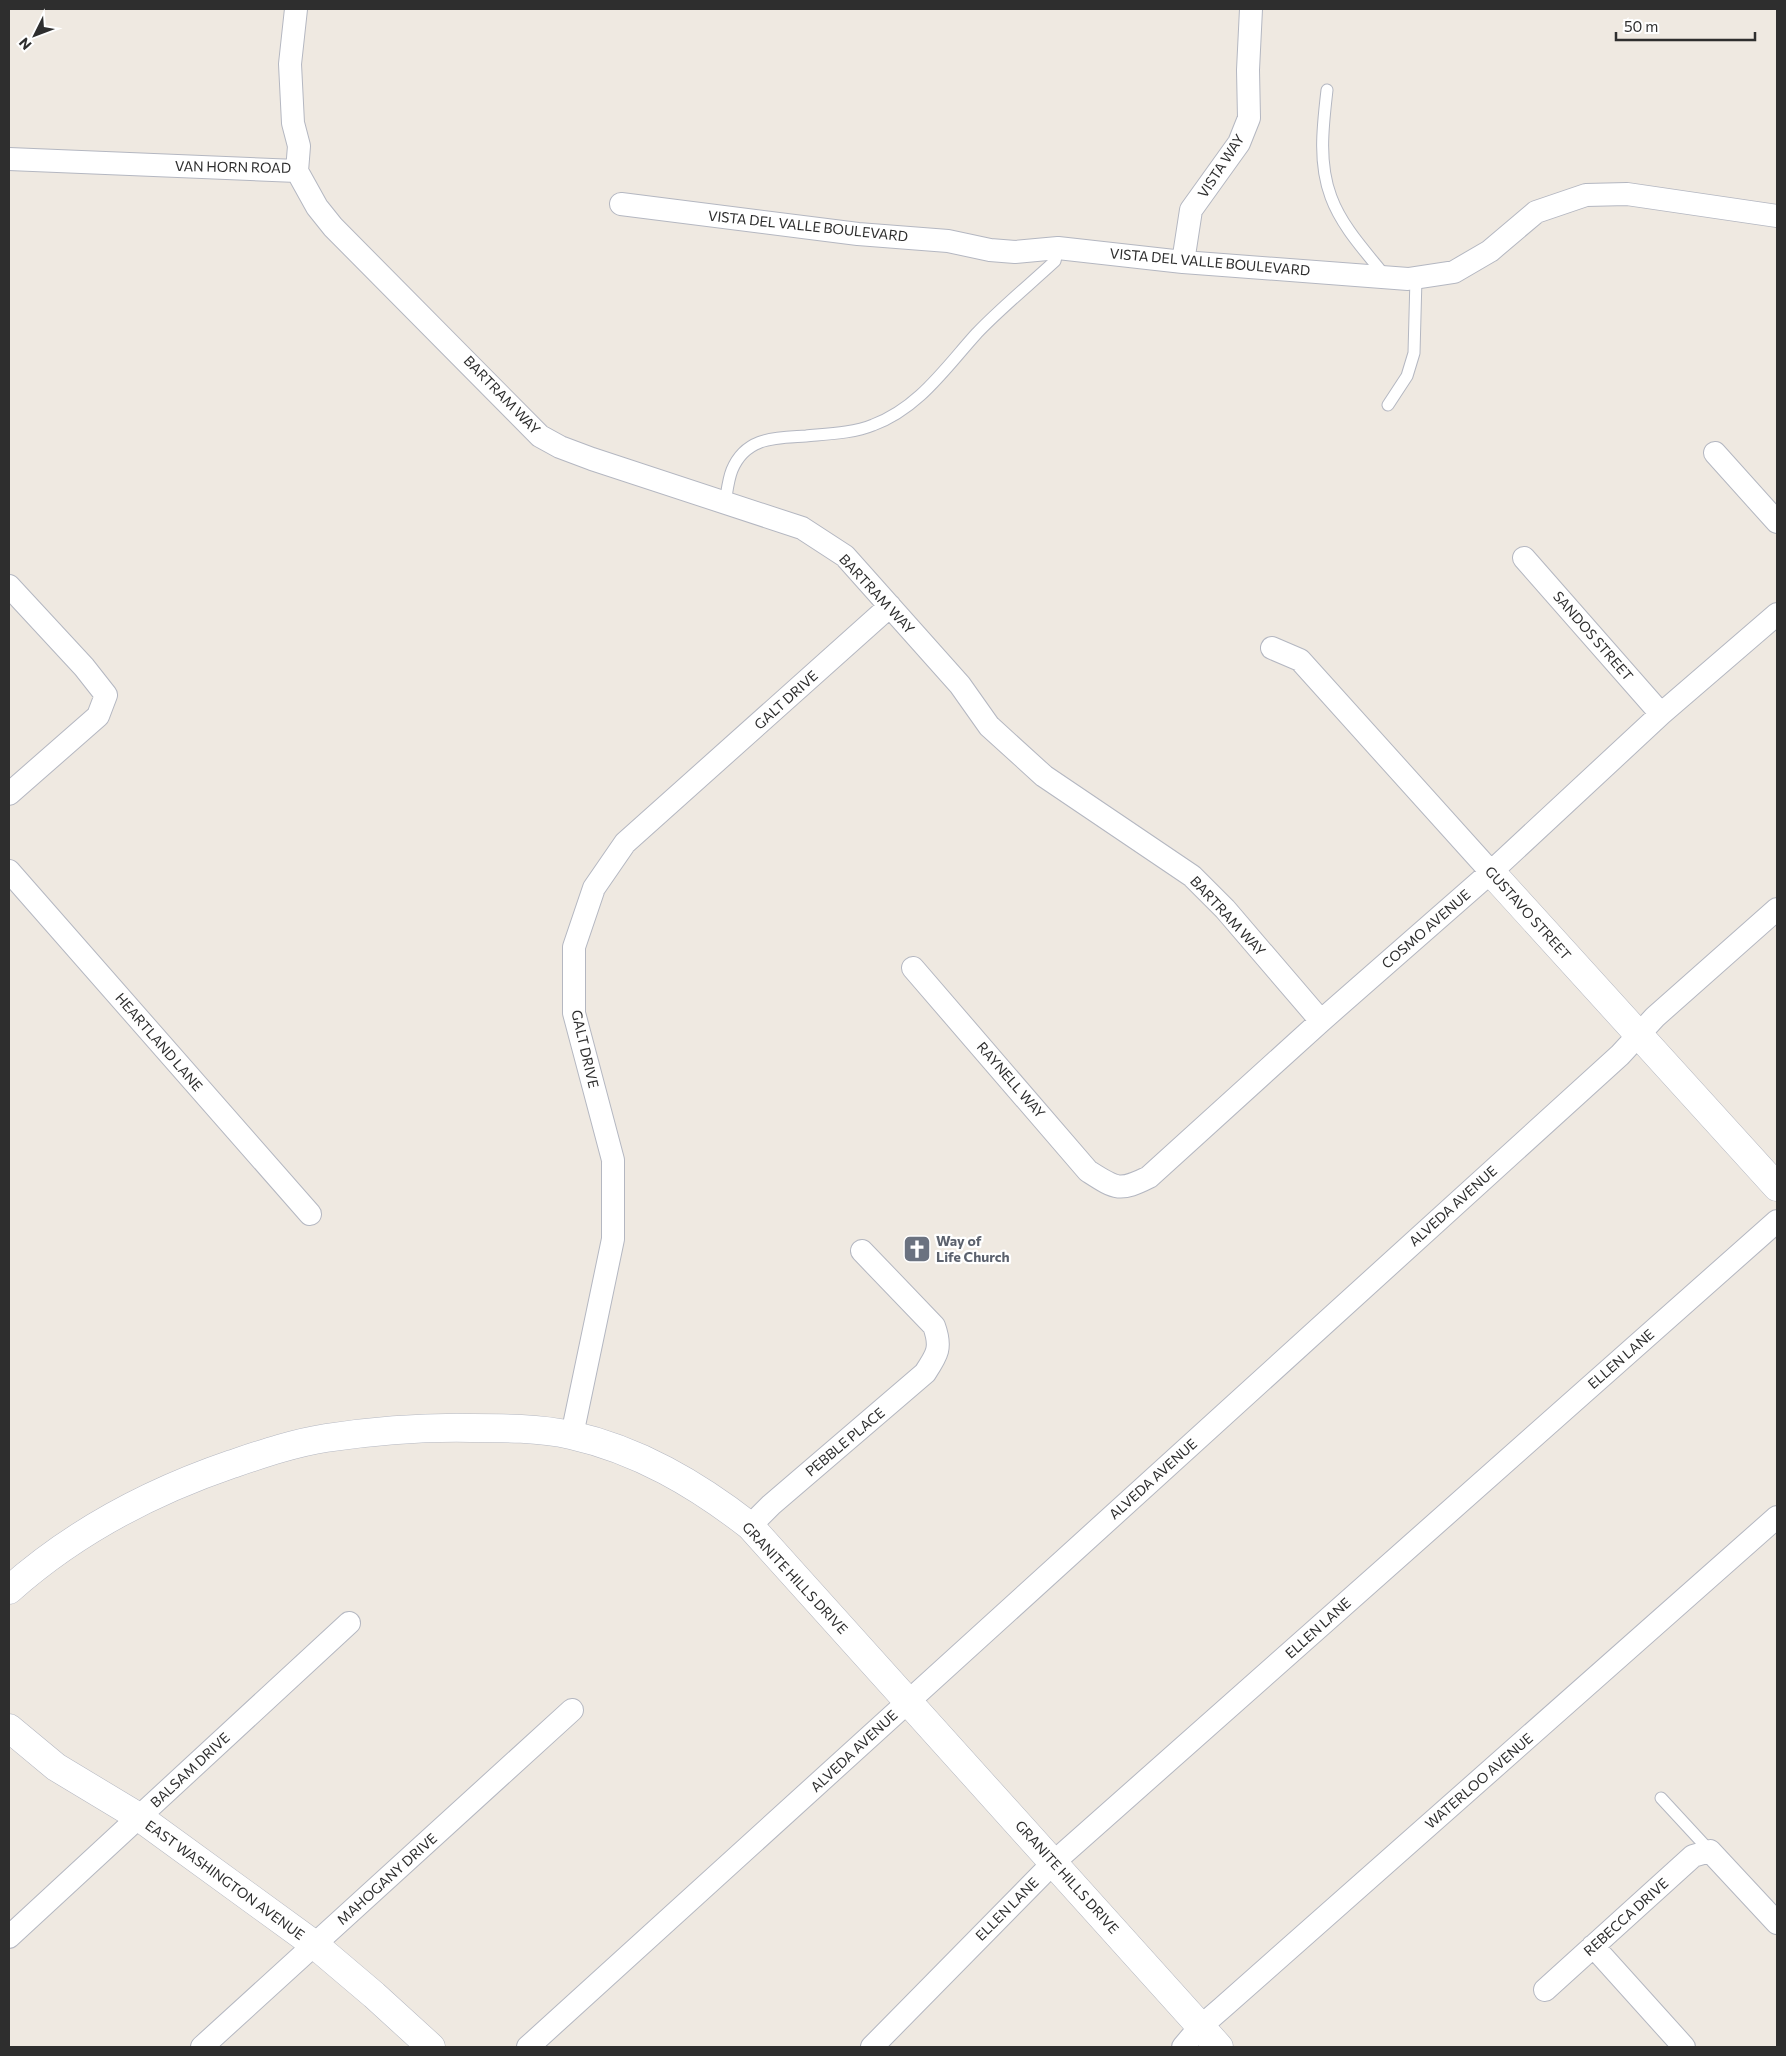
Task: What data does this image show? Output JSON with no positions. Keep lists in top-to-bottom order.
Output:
{
  "streets": {
    "street": [
      "VISTA WAY",
      "VAN HORN ROAD",
      "VISTA DEL VALLE BOULEVARD",
      "BARTRAM WAY",
      "SANDOS STREET",
      "GALT DRIVE",
      "GUSTAVO STREET",
      "COSMO AVENUE",
      "HEARTLAND LANE",
      "RAYNELL WAY",
      "ALVEDA AVENUE",
      "ELLEN LANE",
      "PEBBLE PLACE",
      "GRANITE HILLS DRIVE",
      "BALSAM DRIVE",
      "WATERLOO AVENUE",
      "MAHOGANY DRIVE",
      "EAST WASHINGTON AVENUE",
      "REBECCA DRIVE"
    ]
  },
  "crossings": [
    ["VISTA WAY", "VISTA DEL VALLE BOULEVARD"],
    ["VAN HORN ROAD", "BARTRAM WAY"],
    ["BARTRAM WAY", "GALT DRIVE"],
    ["BARTRAM WAY", "COSMO AVENUE"],
    ["SANDOS STREET", "COSMO AVENUE"],
    ["GALT DRIVE", "GRANITE HILLS DRIVE"],
    ["GUSTAVO STREET", "COSMO AVENUE"],
    ["GUSTAVO STREET", "ALVEDA AVENUE"],
    ["COSMO AVENUE", "RAYNELL WAY"],
    ["ALVEDA AVENUE", "GRANITE HILLS DRIVE"],
    ["ELLEN LANE", "GRANITE HILLS DRIVE"],
    ["PEBBLE PLACE", "GRANITE HILLS DRIVE"],
    ["GRANITE HILLS DRIVE", "WATERLOO AVENUE"],
    ["BALSAM DRIVE", "EAST WASHINGTON AVENUE"],
    ["MAHOGANY DRIVE", "EAST WASHINGTON AVENUE"]
  ],
  "places": {
    "church": ["Way of Life Church"]
  },
  "scale_bar": "50 m",
  "north": "bottom left"
}
